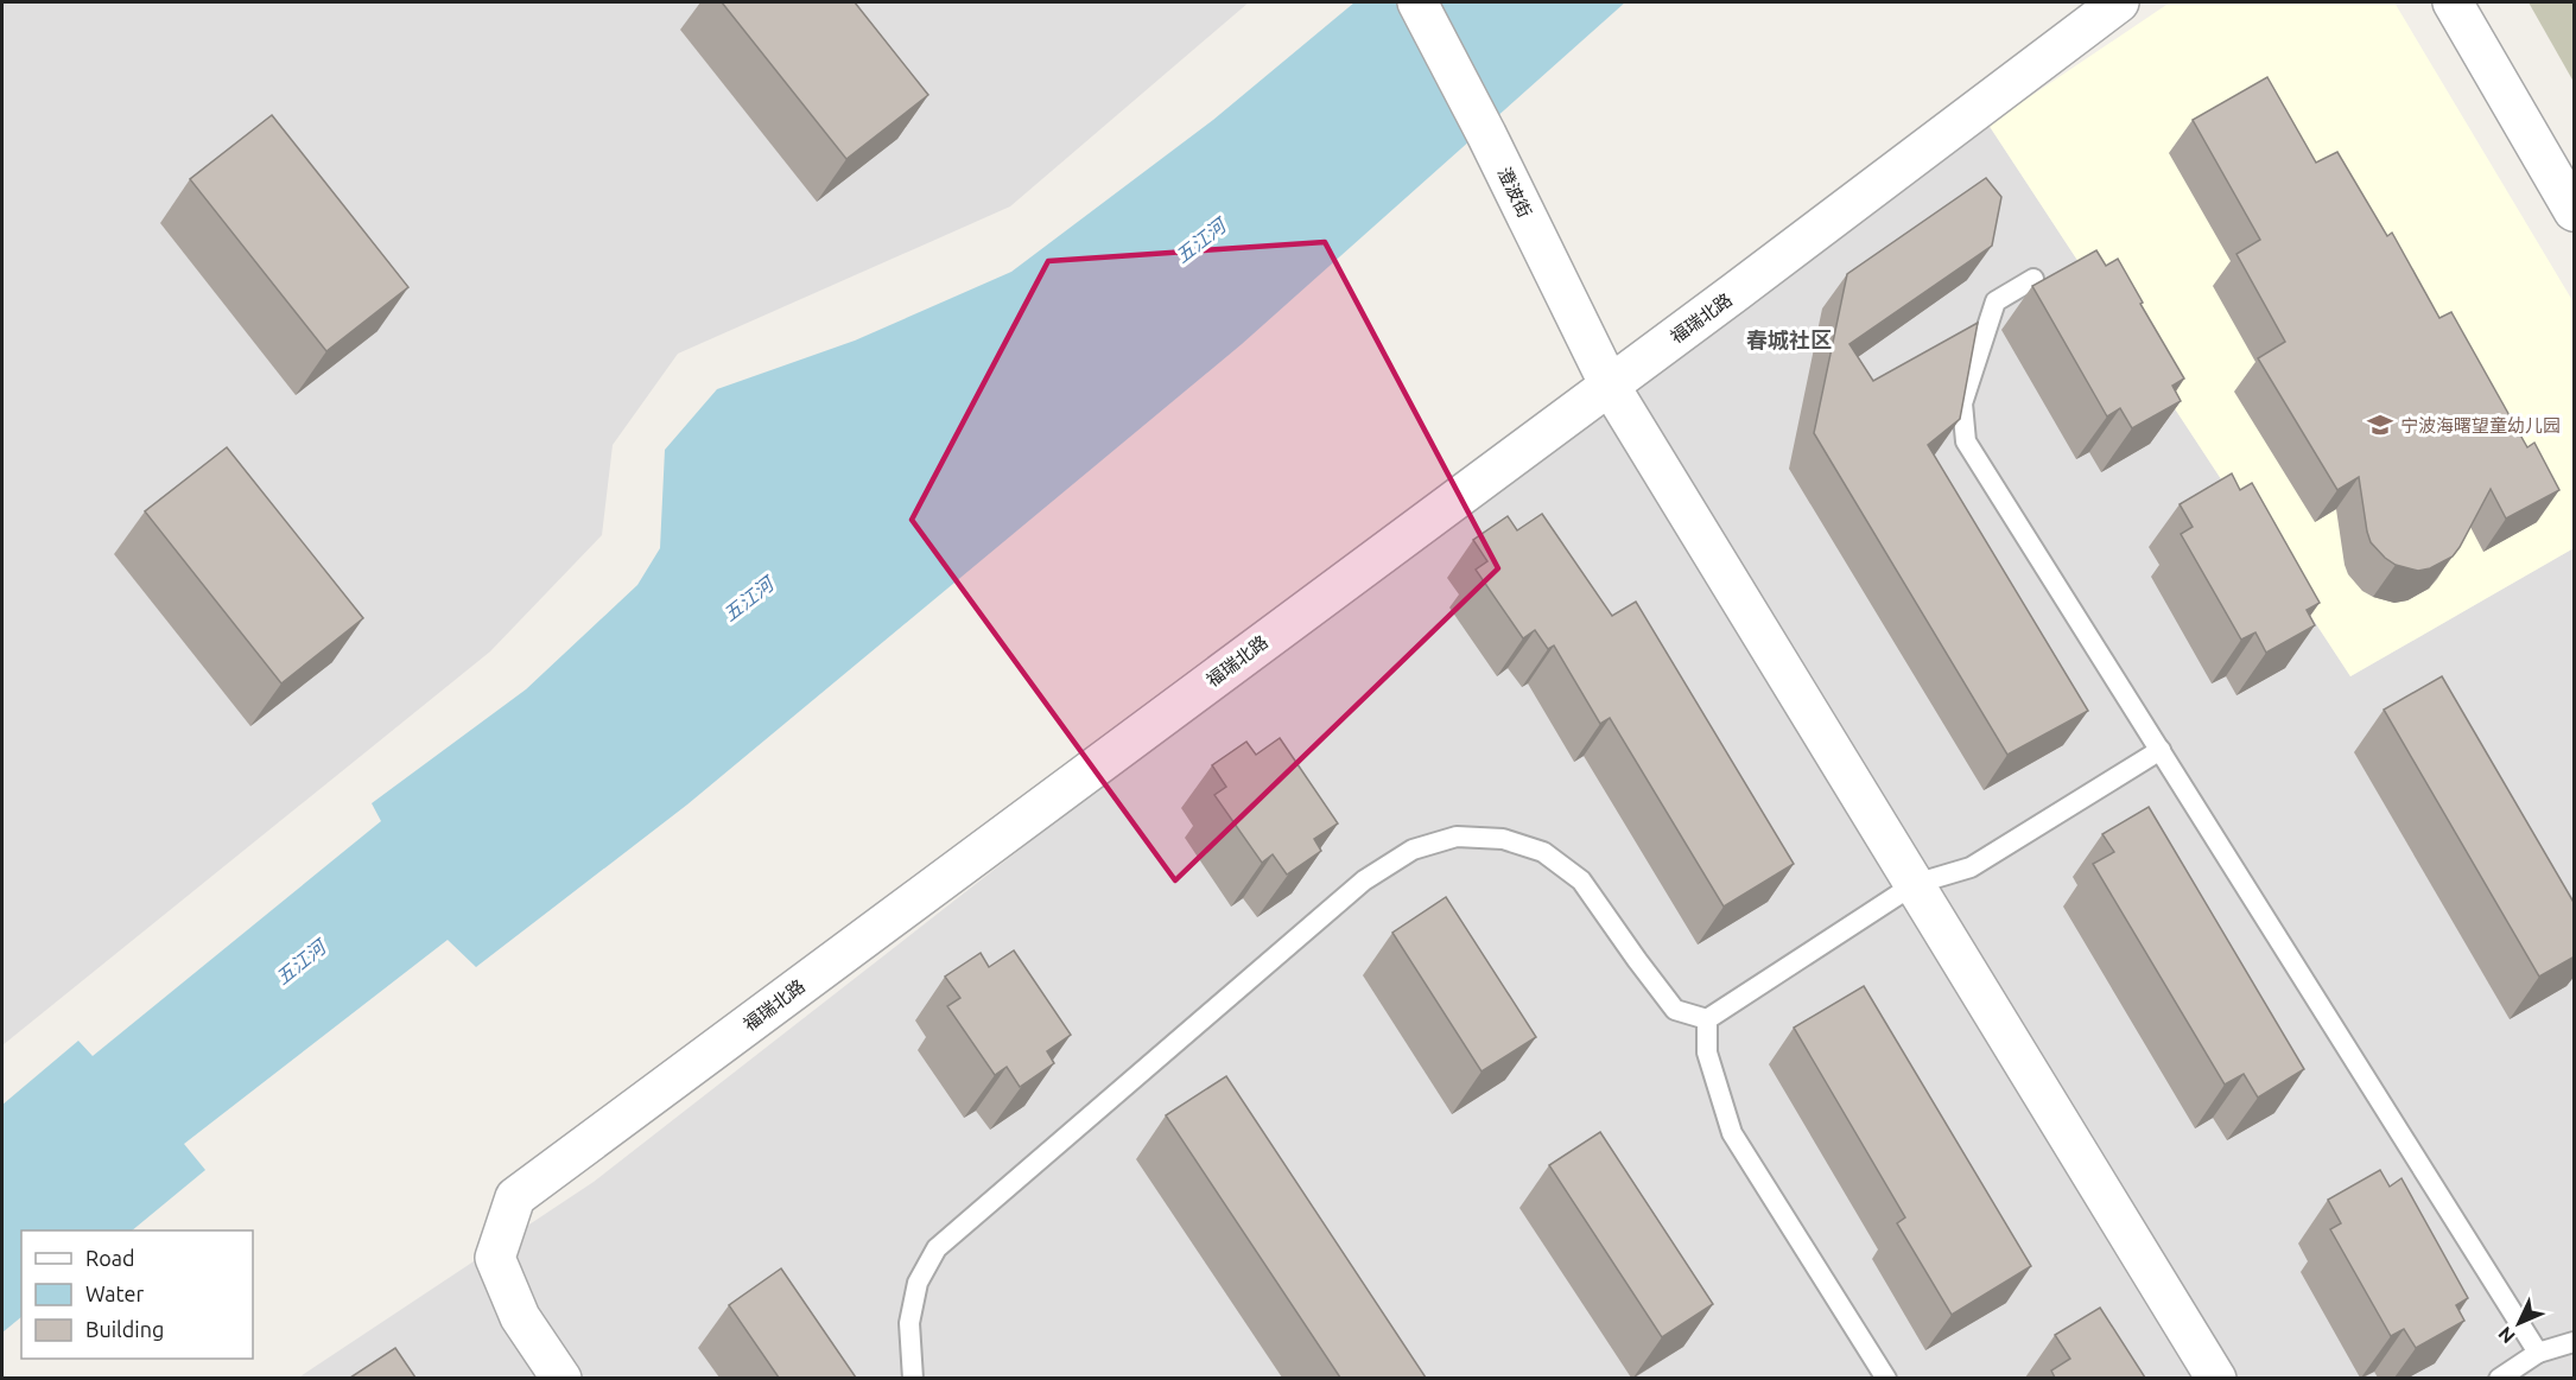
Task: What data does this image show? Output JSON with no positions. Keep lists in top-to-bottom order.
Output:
{
  "streets": {
    "street": ["澄波街", "福瑞北路"]
  },
  "crossings": [
    ["澄波街", "福瑞北路"]
  ],
  "districts": ["春城社区"],
  "water": ["五江河"],
  "places": {
    "school or university": ["宁波海曙望童幼儿园"]
  },
  "legend": ["Road", "Water", "Building"],
  "north": "bottom left"
}
